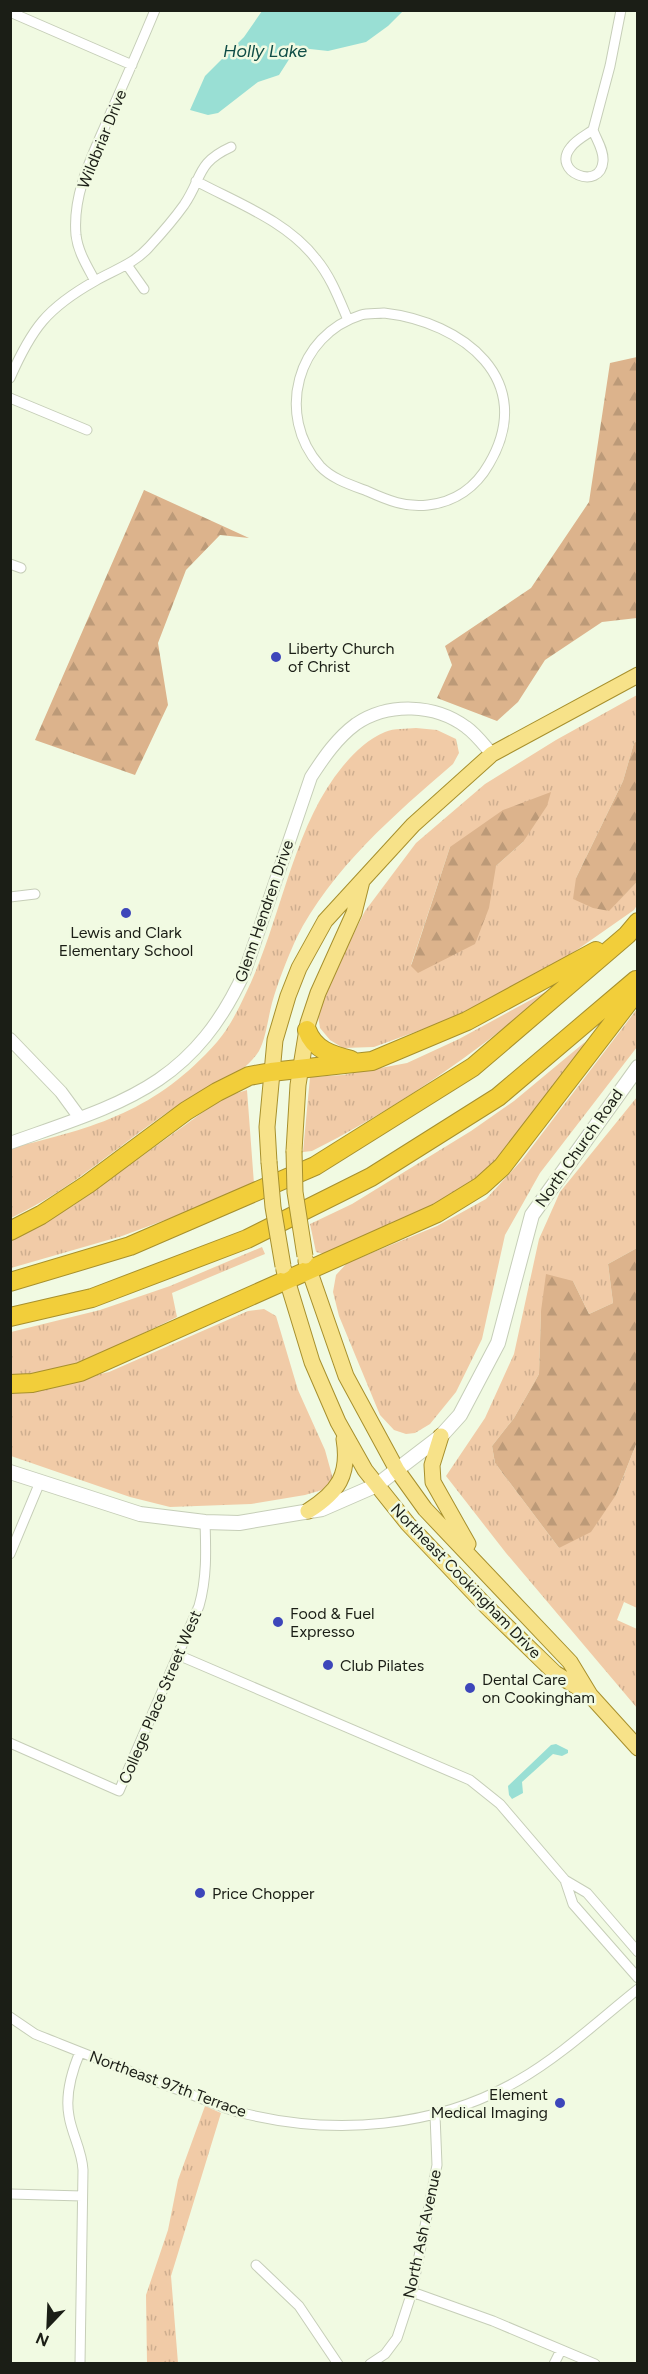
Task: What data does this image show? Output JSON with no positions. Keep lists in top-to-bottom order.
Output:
{
  "streets": {
    "main road": ["North Church Road", "Northeast Cookingham Drive"],
    "street": [
      "Wildbriar Drive",
      "Glenn Hendren Drive",
      "College Place Street West",
      "Northeast 97th Terrace",
      "North Ash Avenue"
    ]
  },
  "crossings": [
    ["Glenn Hendren Drive", "Northeast Cookingham Drive"],
    ["North Church Road", "Northeast Cookingham Drive"],
    ["North Church Road", "College Place Street West"],
    ["Northeast 97th Terrace", "North Ash Avenue"]
  ],
  "water": ["Holly Lake"],
  "places": [
    "Liberty Church of Christ",
    "Lewis and Clark Elementary School",
    "Food & Fuel Expresso",
    "Club Pilates",
    "Dental Care on Cookingham",
    "Price Chopper",
    "Element Medical Imaging"
  ],
  "north": "bottom left"
}
